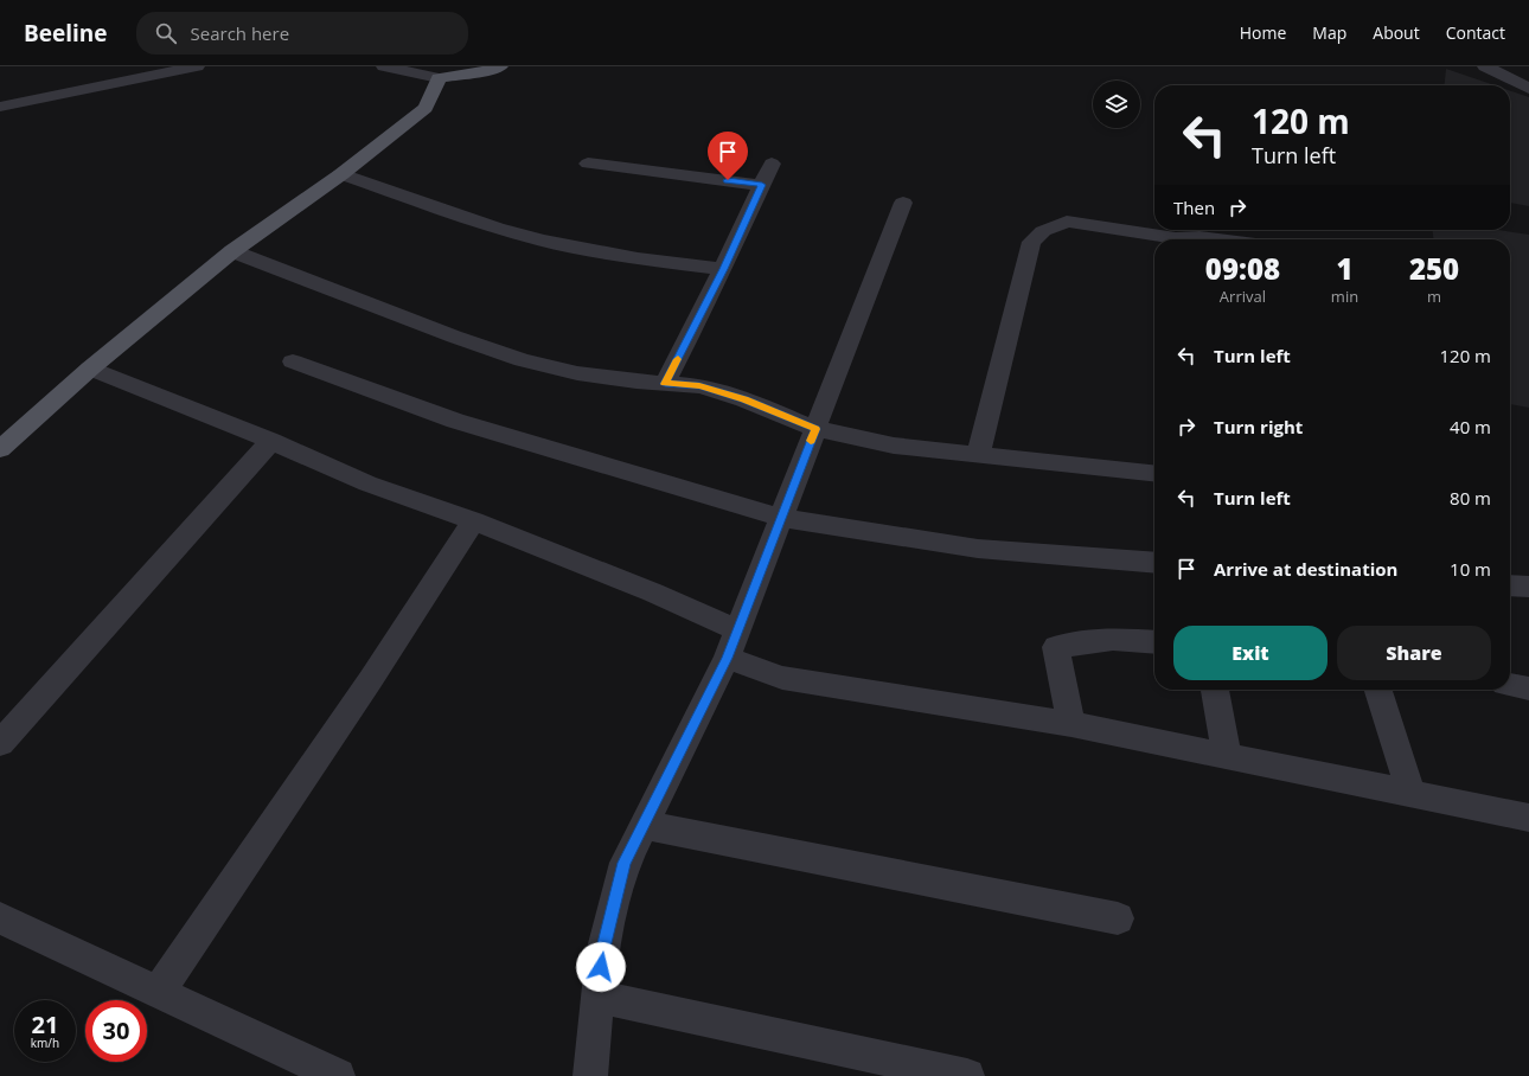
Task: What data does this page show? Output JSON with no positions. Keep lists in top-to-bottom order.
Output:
{
  "page": {
    "header": "Beeline",
    "search": "Search here",
    "nav": [
      "Home",
      "Map",
      "About",
      "Contact"
    ],
    "turn": ["120 m", "Turn left"],
    "then": "Then",
    "eta": [
      "09:08",
      "Arrival",
      "1",
      "min",
      "250",
      "m"
    ],
    "list": [
      {
        "name": "Turn left",
        "value": "120 m"
      },
      {
        "name": "Turn right",
        "value": "40 m"
      },
      {
        "name": "Turn left",
        "value": "80 m"
      },
      {
        "name": "Arrive at destination",
        "value": "10 m"
      }
    ],
    "buttons": ["Exit", "Share"],
    "speed": "21 km/h",
    "limit": "30"
  }
}
